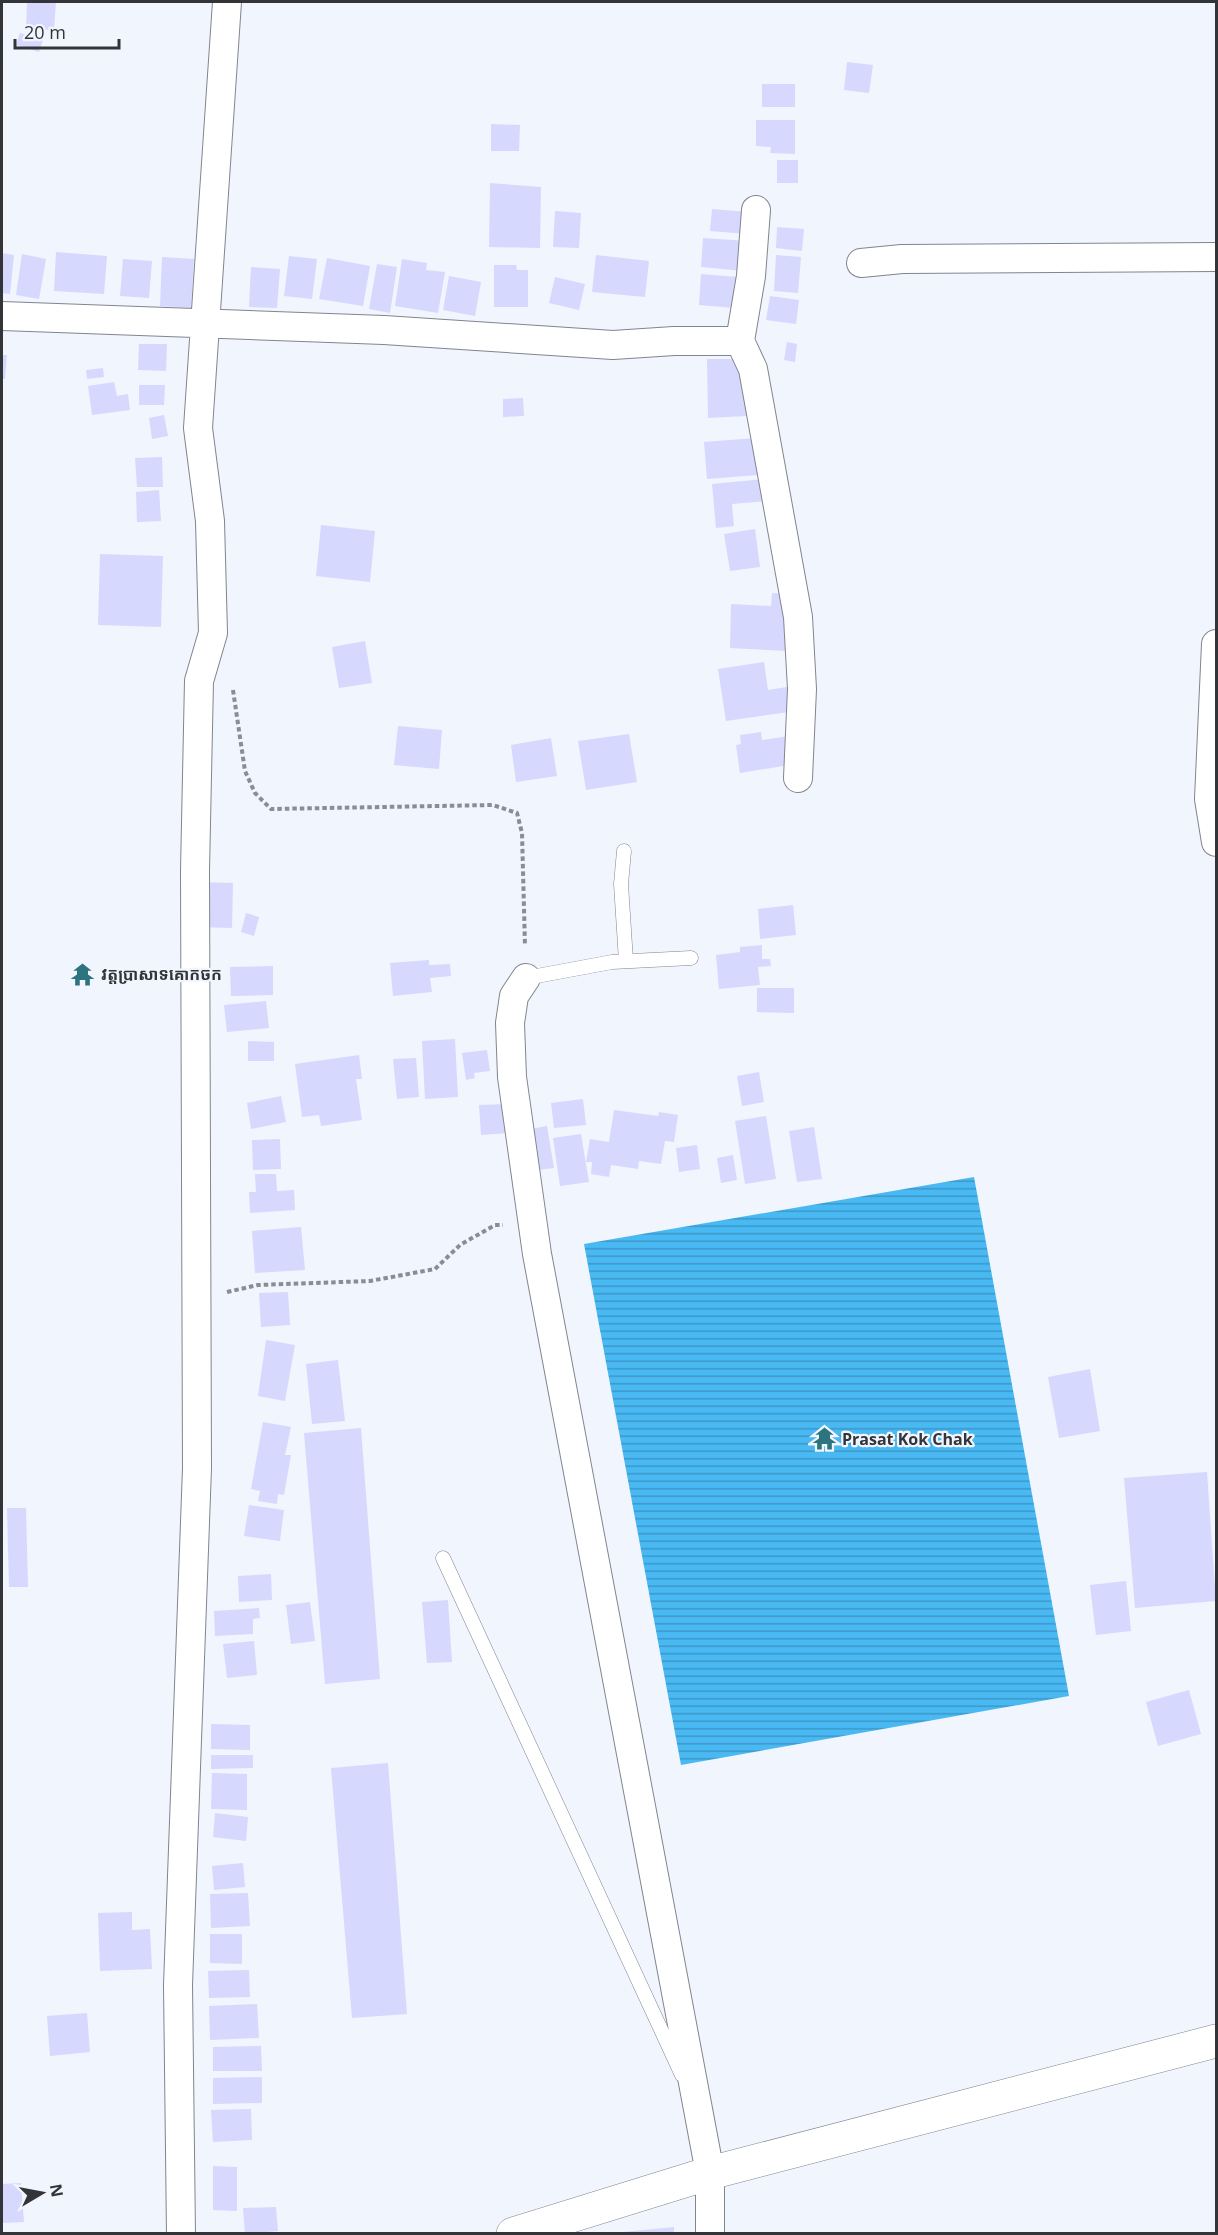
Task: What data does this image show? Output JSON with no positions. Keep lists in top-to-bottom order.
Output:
{
  "places": {
    "temple": ["វត្តប្រាសាទគោកចក", "Prasat Kok Chak"]
  },
  "scale_bar": "20 m",
  "north": "right"
}
